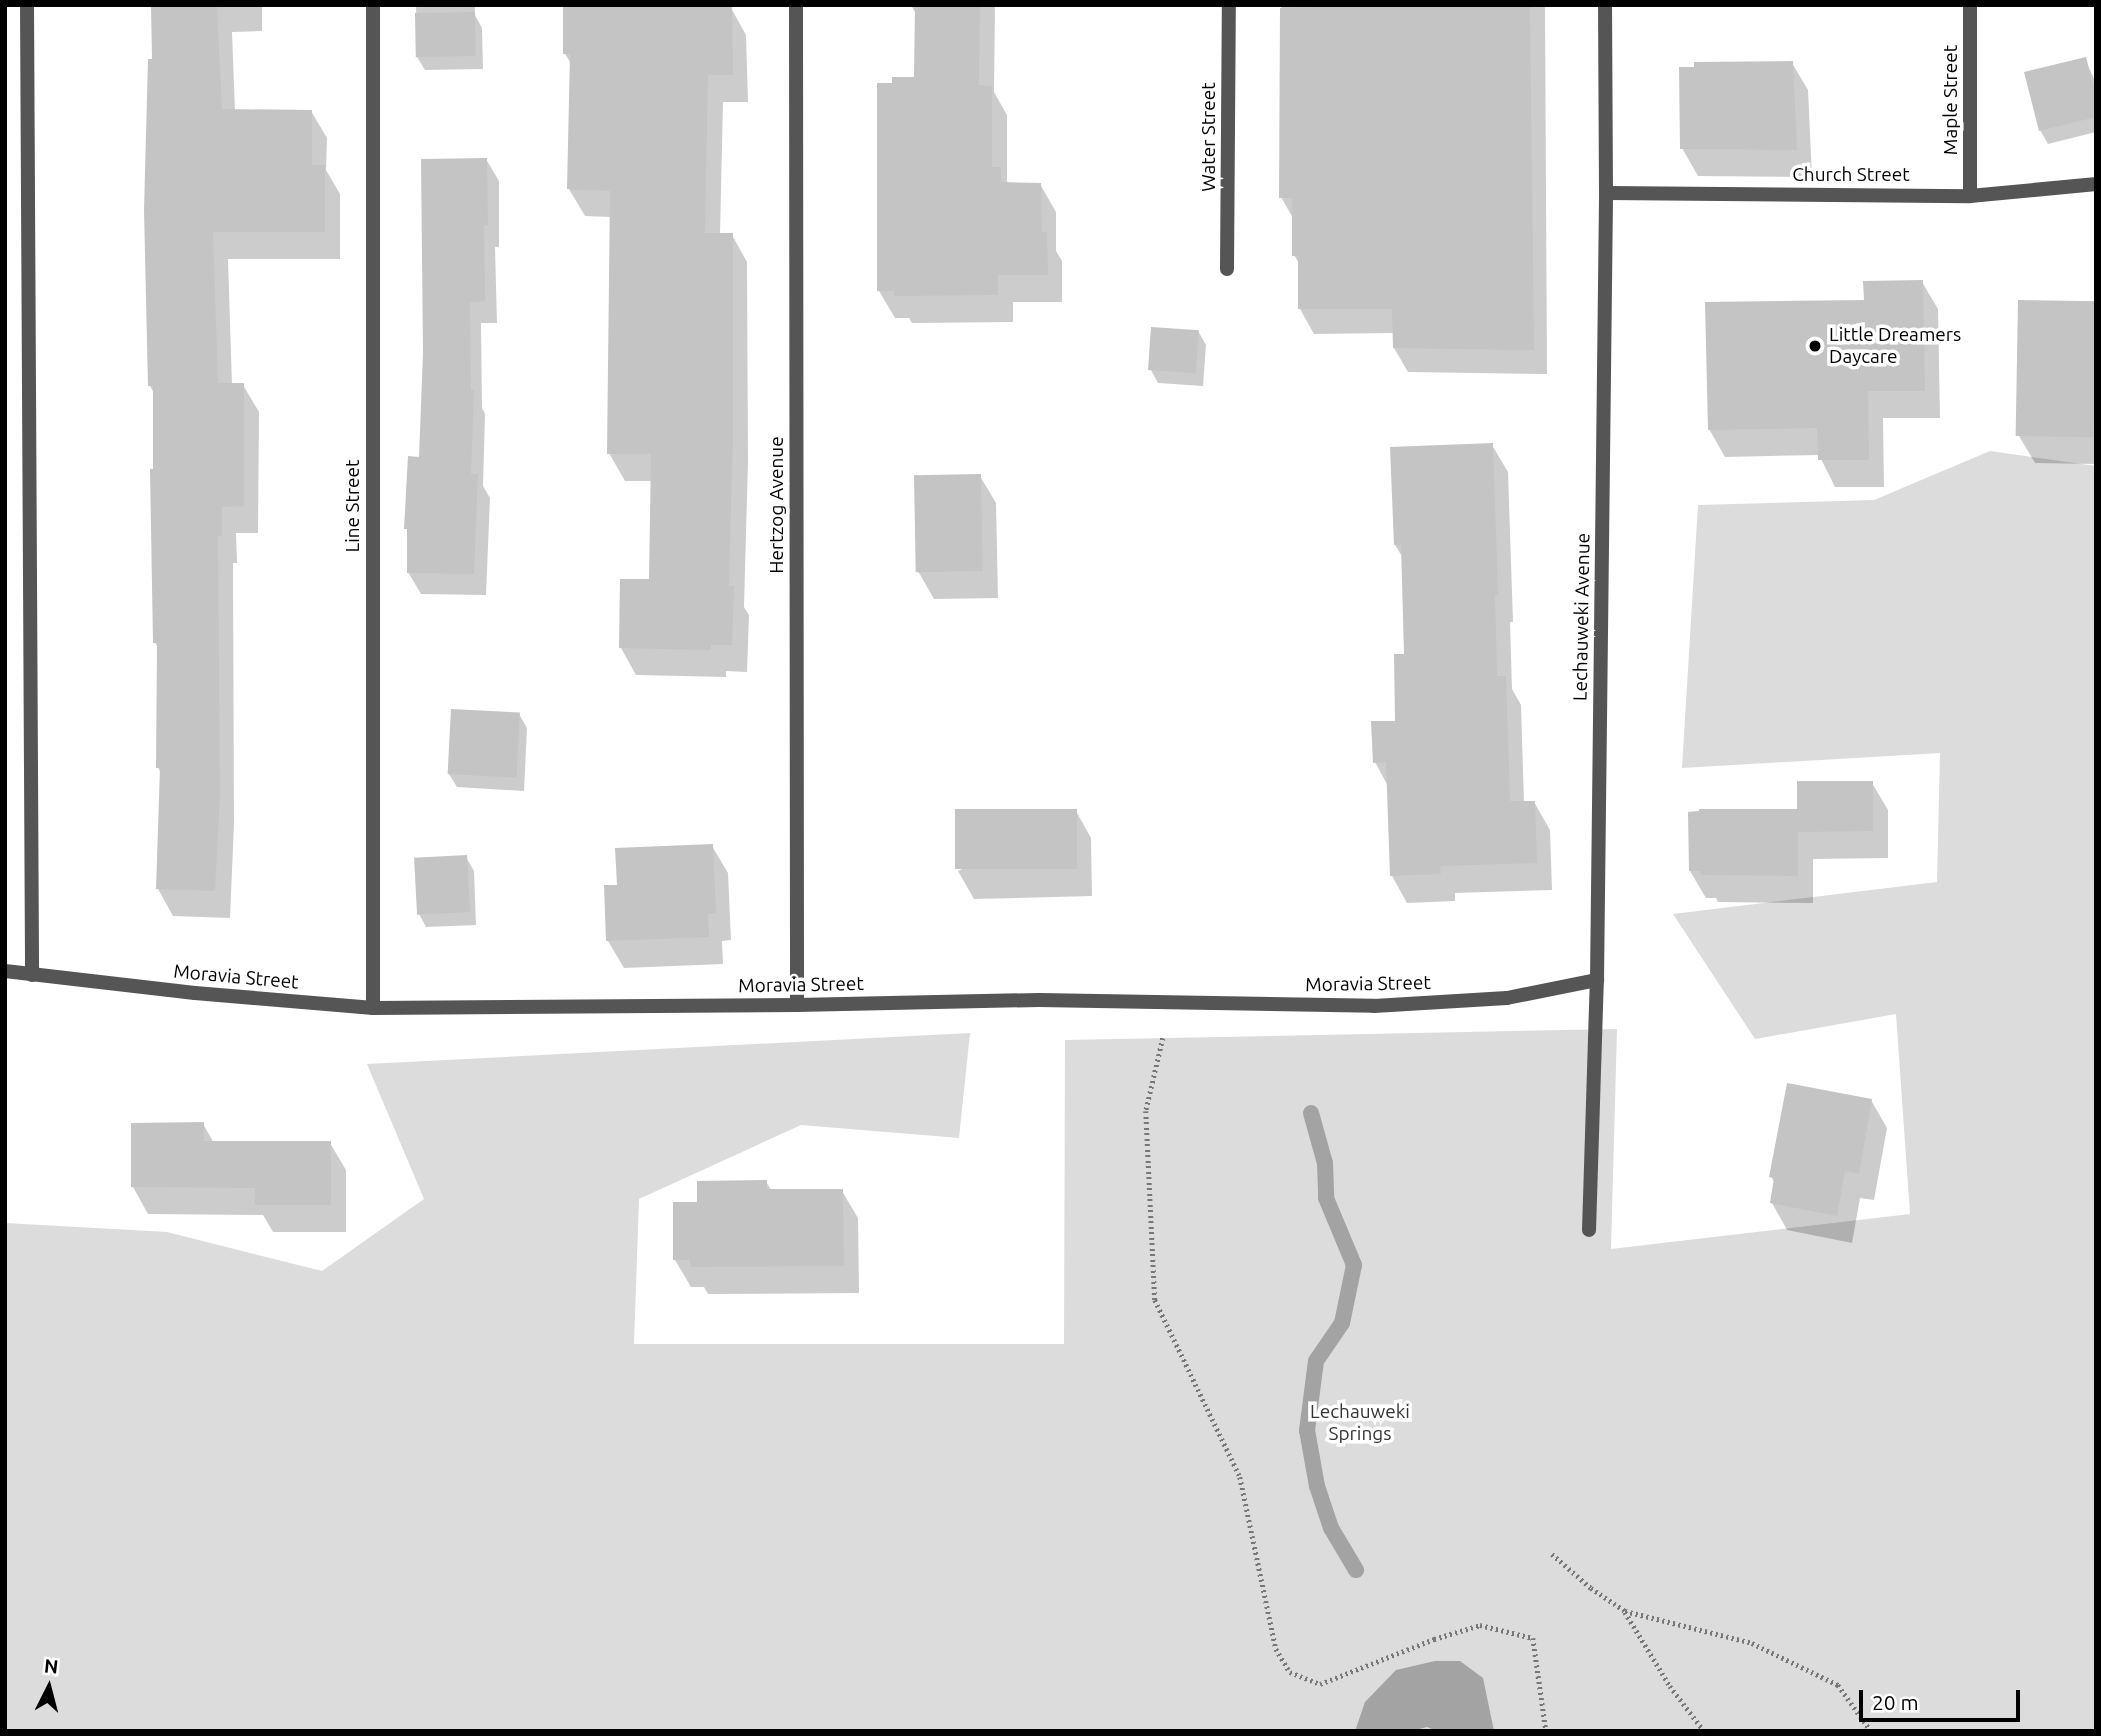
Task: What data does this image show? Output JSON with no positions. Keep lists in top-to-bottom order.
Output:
{
  "streets": {
    "street": [
      "Maple Street",
      "Water Street",
      "Church Street",
      "Hertzog Avenue",
      "Line Street",
      "Lechauweki Avenue",
      "Moravia Street"
    ]
  },
  "crossings": [
    ["Maple Street", "Church Street"],
    ["Church Street", "Lechauweki Avenue"],
    ["Hertzog Avenue", "Moravia Street"],
    ["Line Street", "Moravia Street"],
    ["Lechauweki Avenue", "Moravia Street"]
  ],
  "parks": ["Lechauweki Springs"],
  "places": ["Little Dreamers Daycare"],
  "scale_bar": "20 m",
  "north": "top"
}
